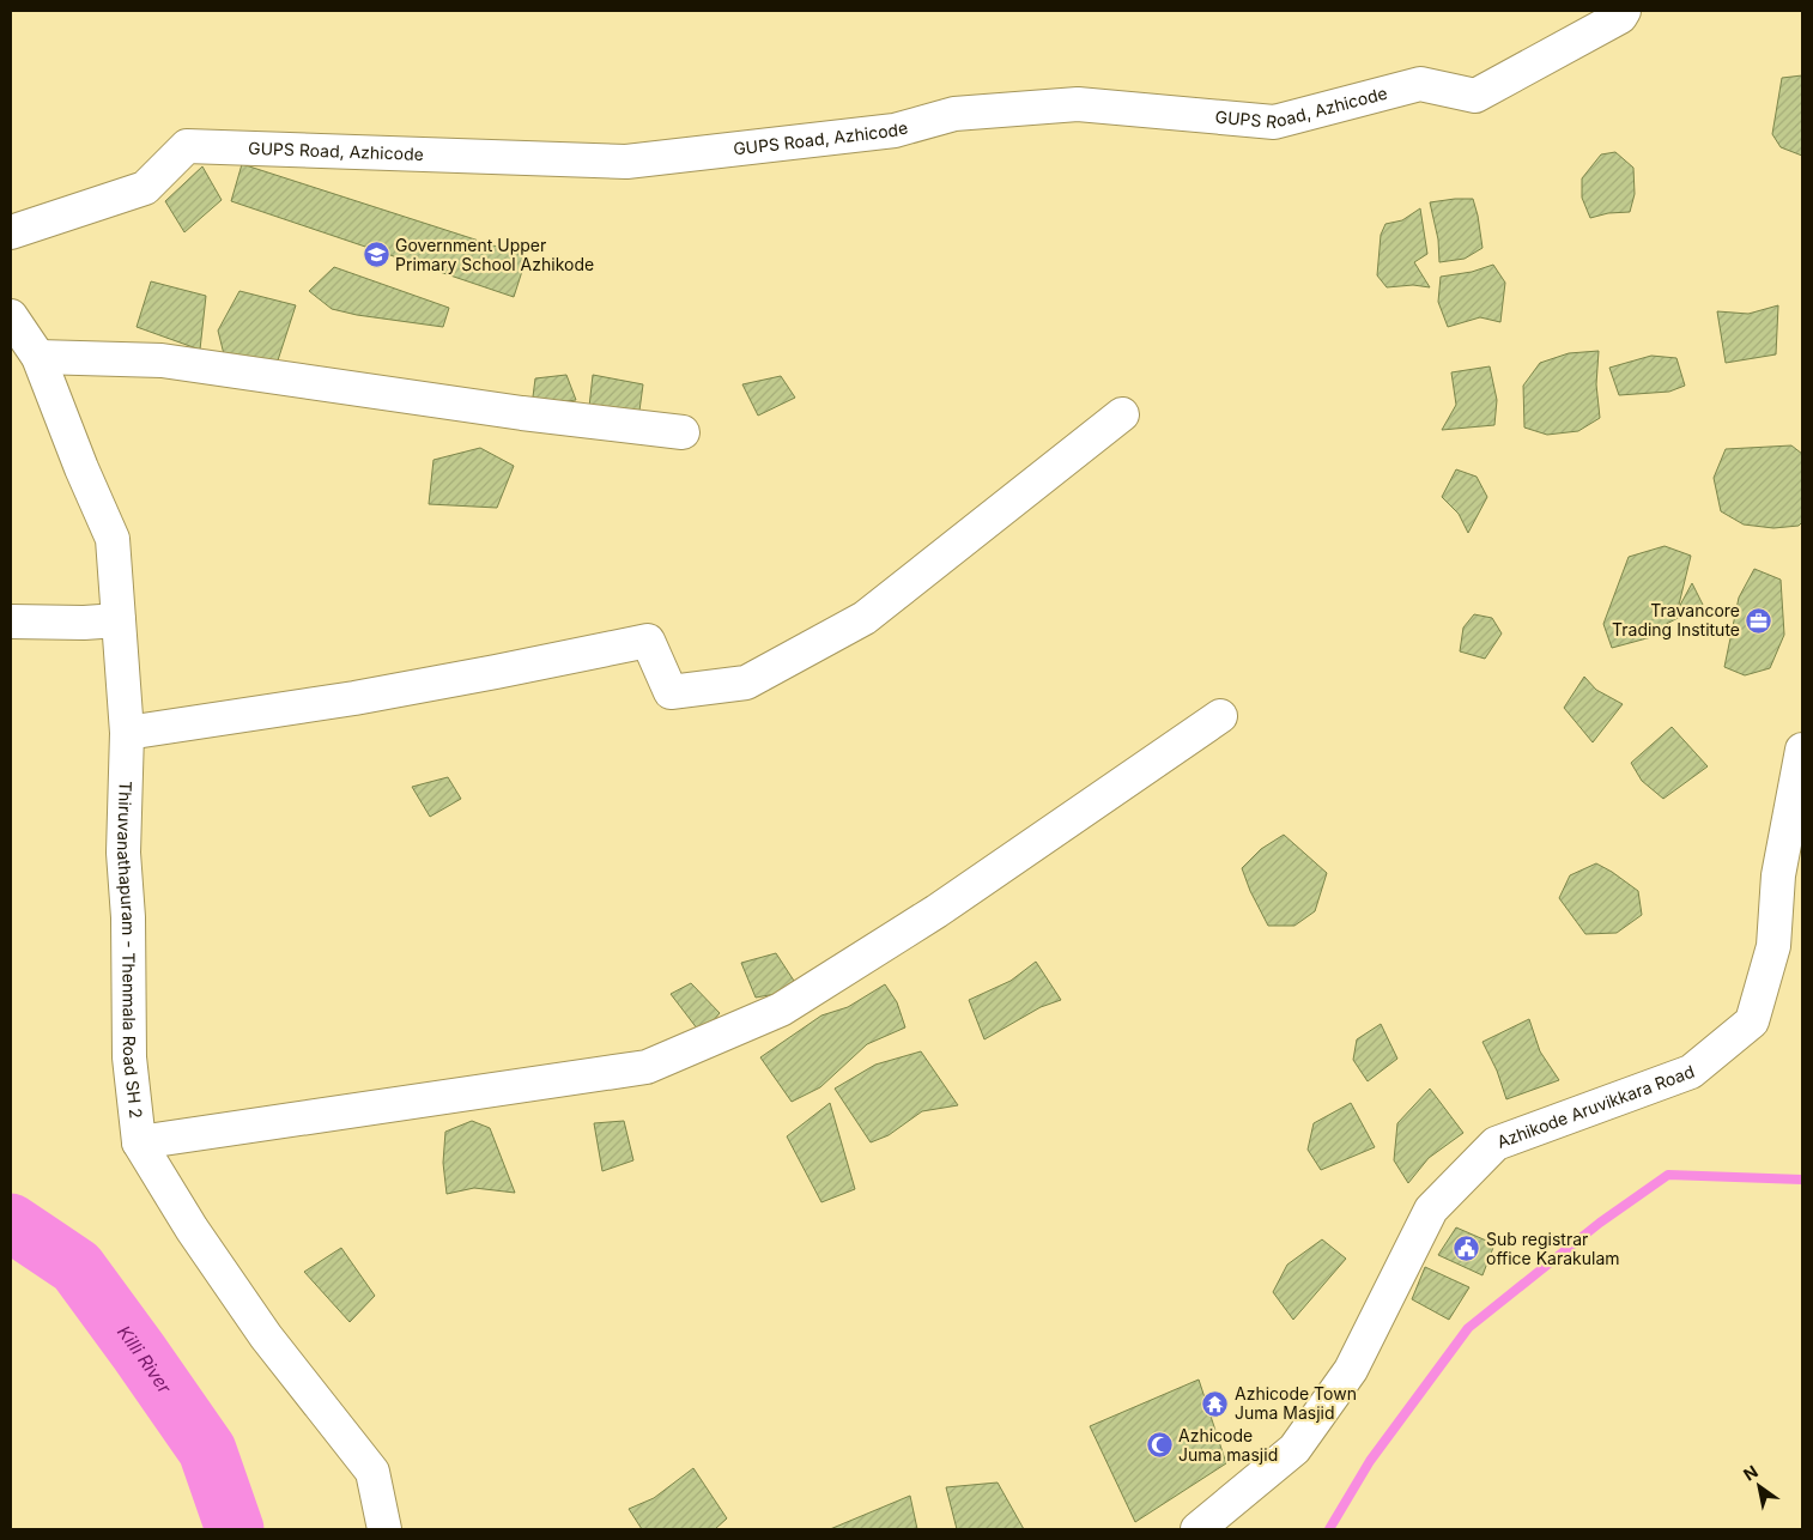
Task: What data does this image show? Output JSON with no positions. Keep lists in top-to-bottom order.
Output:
{
  "streets": {
    "street": ["GUPS Road, Azhicode", "Thiruvanathapuram - Thenmala Road SH 2", "Azhikode Aruvikkara Road"]
  },
  "water": ["Killi River"],
  "places": {
    "school or university": ["Government Upper Primary School Azhikode"],
    "office": ["Travancore Trading Institute"],
    "public building": ["Sub registrar office Karakulam"],
    "temple": ["Azhicode Town Juma Masjid"],
    "mosque": ["Azhicode Juma masjid"]
  },
  "north": "top left"
}
